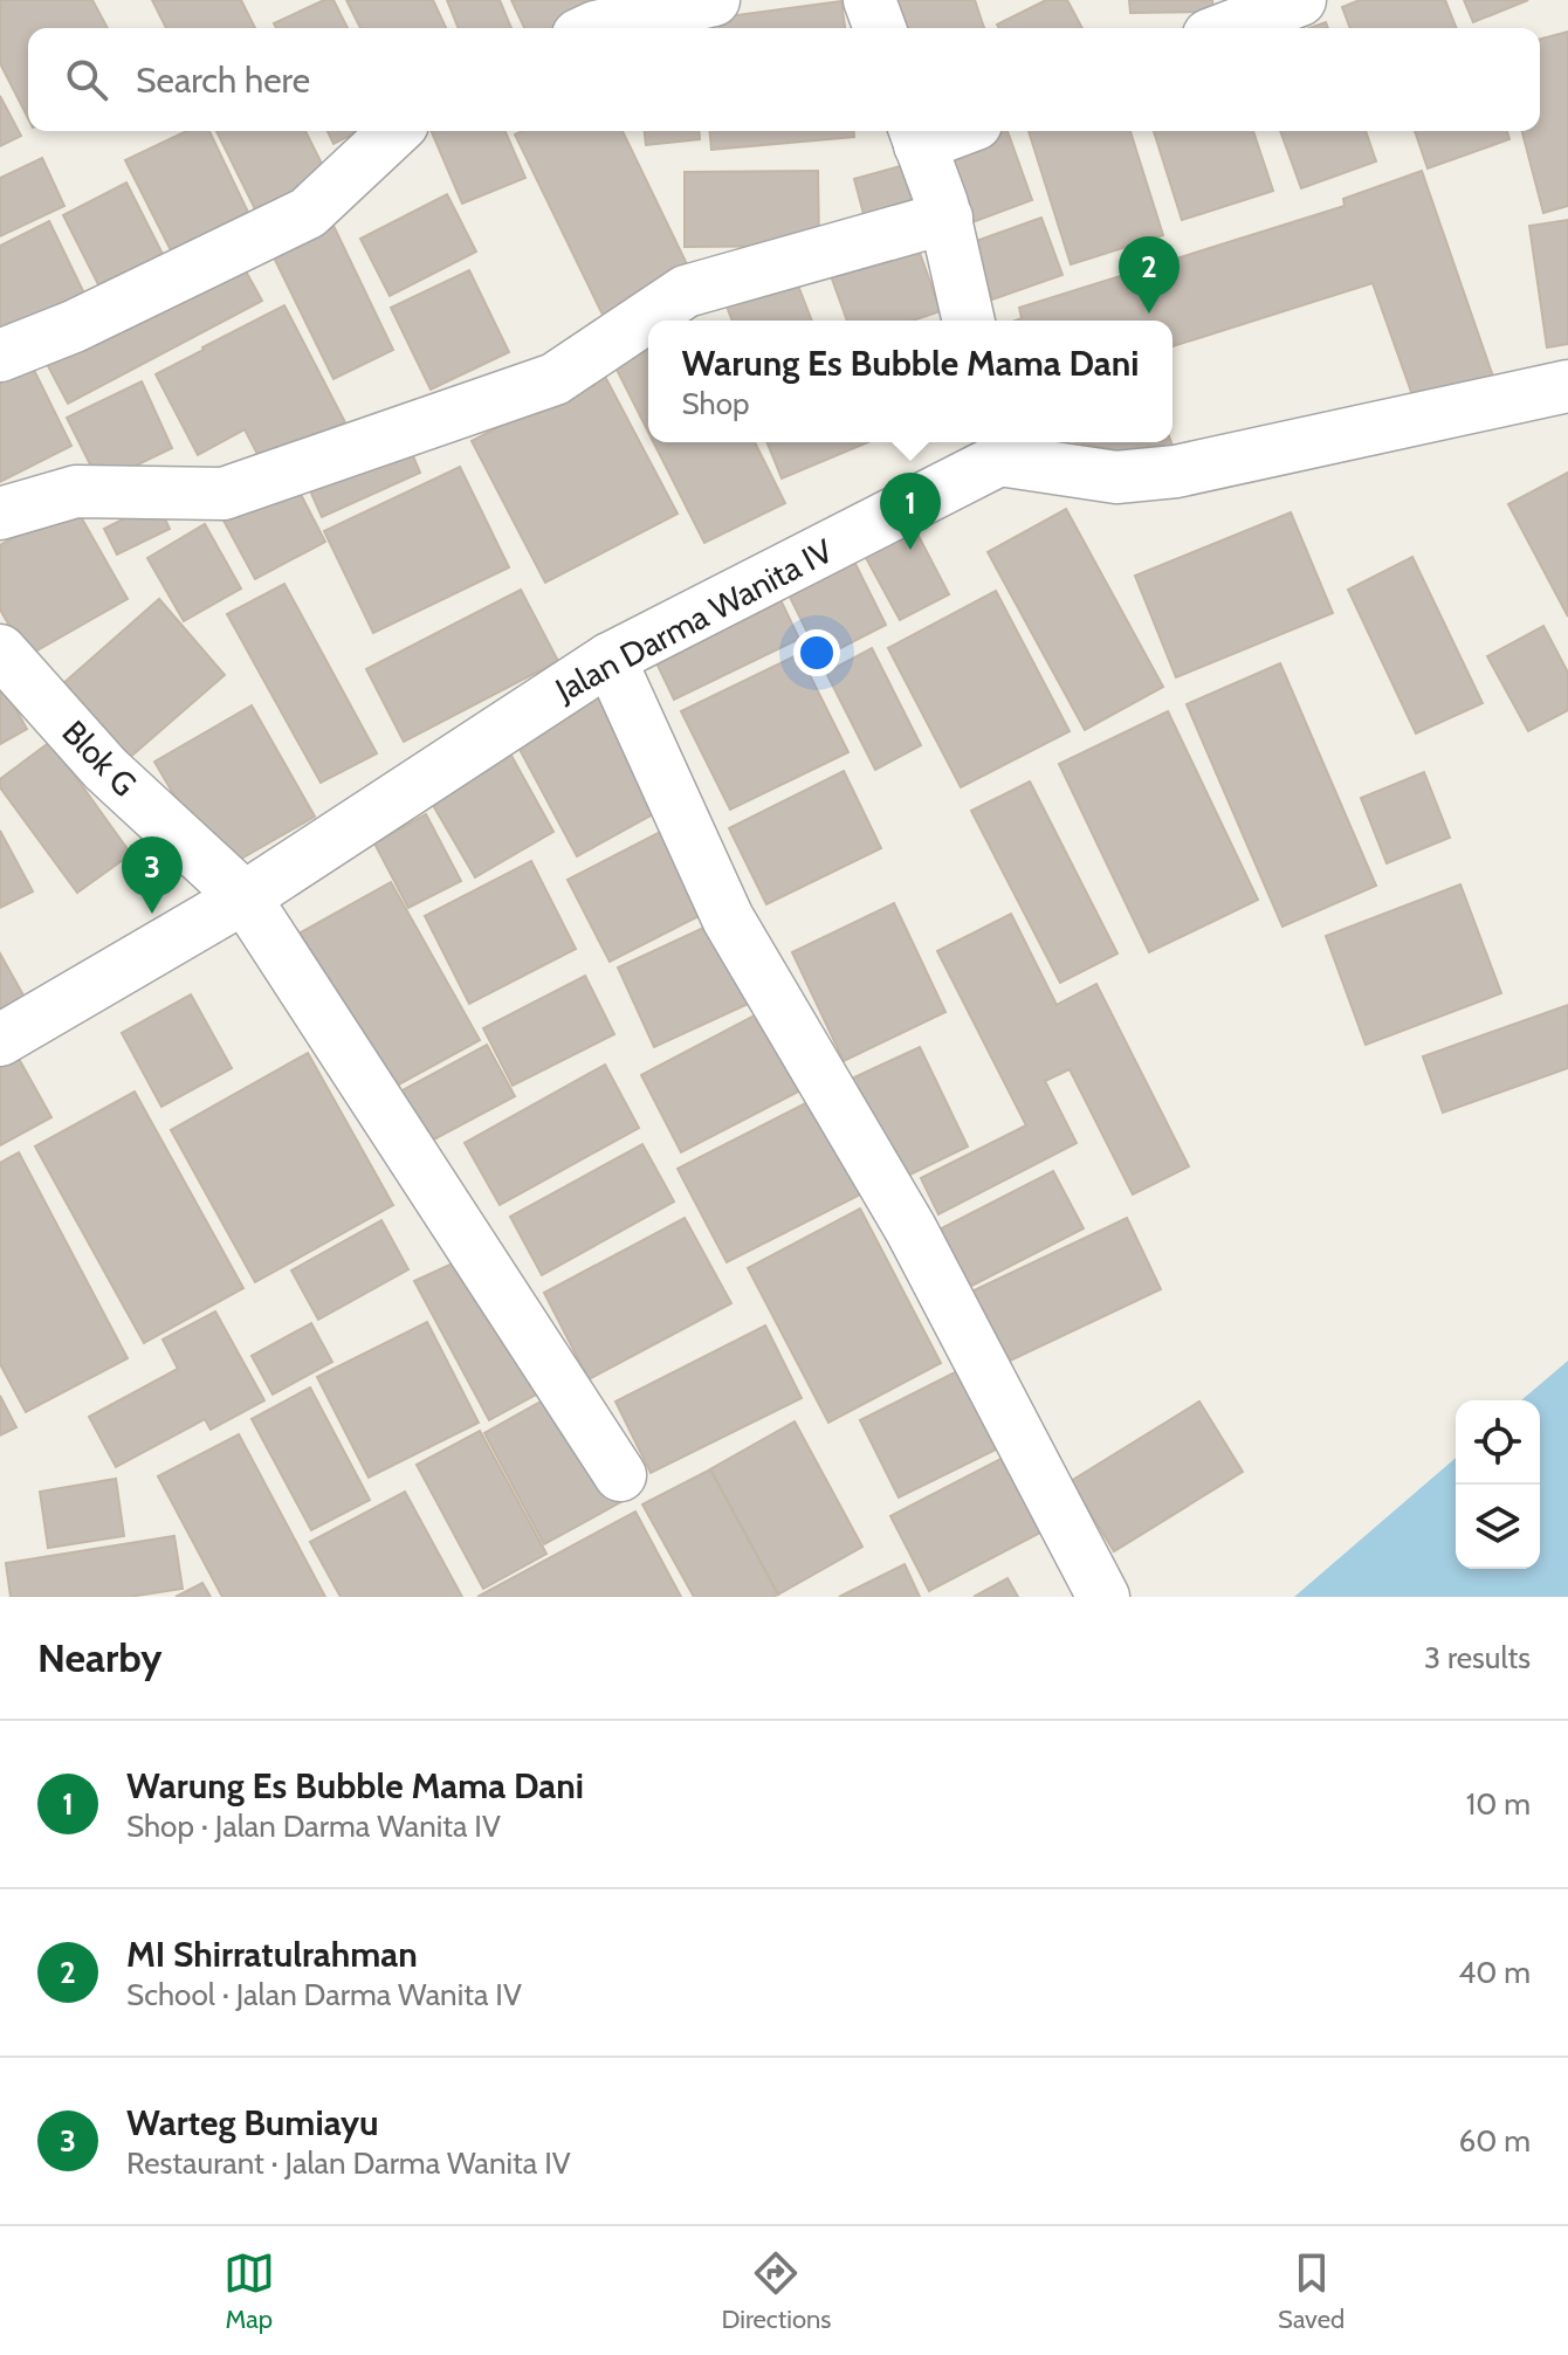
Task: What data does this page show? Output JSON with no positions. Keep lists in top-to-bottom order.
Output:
{
  "streets": {
    "street": ["Jalan Darma Wanita IV", "Blok G"]
  },
  "crossings": [
    ["Jalan Darma Wanita IV", "Blok G"]
  ],
  "page": {
    "search": "Search here",
    "pins": ["2", "1", "3"],
    "popup": ["Warung Es Bubble Mama Dani", "Shop"],
    "heading": ["Nearby", "3 results"],
    "list": [
      {
        "mark": "1",
        "name": "Warung Es Bubble Mama Dani",
        "note": "Shop · Jalan Darma Wanita IV",
        "value": "10 m"
      },
      {
        "mark": "2",
        "name": "MI Shirratulrahman",
        "note": "School · Jalan Darma Wanita IV",
        "value": "40 m"
      },
      {
        "mark": "3",
        "name": "Warteg Bumiayu",
        "note": "Restaurant · Jalan Darma Wanita IV",
        "value": "60 m"
      }
    ],
    "nav": ["Map", "Directions", "Saved"]
  }
}
